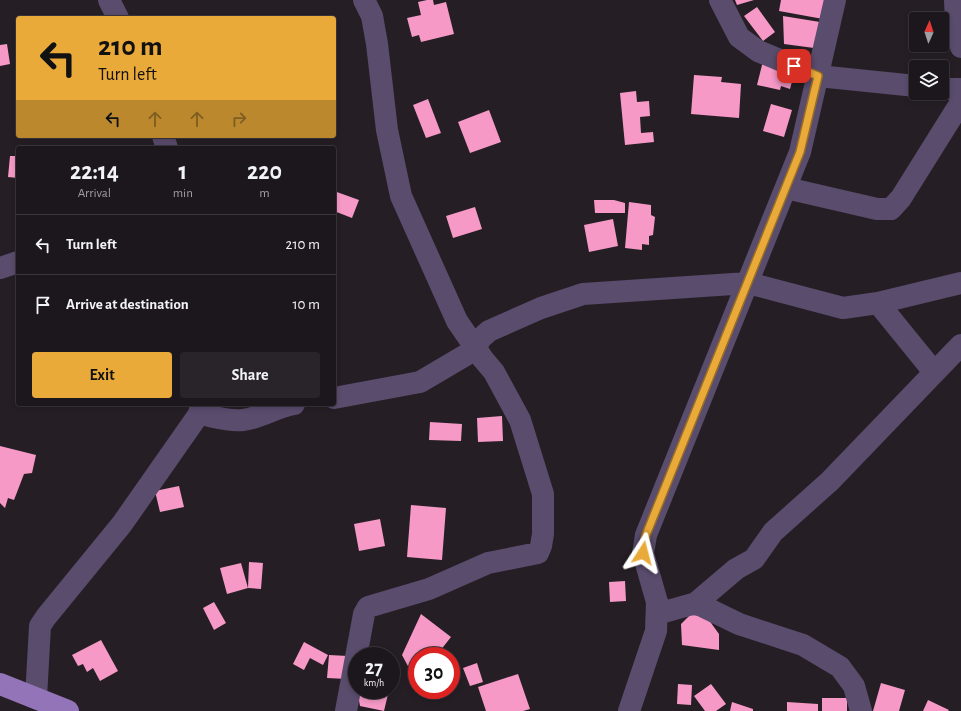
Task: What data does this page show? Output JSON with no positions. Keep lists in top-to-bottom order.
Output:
{
  "north": "top",
  "page": {
    "turn": ["210 m", "Turn left"],
    "eta": [
      "22:14",
      "Arrival",
      "1",
      "min",
      "220",
      "m"
    ],
    "list": [
      {
        "name": "Turn left",
        "value": "210 m"
      },
      {
        "name": "Arrive at destination",
        "value": "10 m"
      }
    ],
    "buttons": ["Exit", "Share"],
    "speed": "27 km/h",
    "limit": "30"
  }
}
